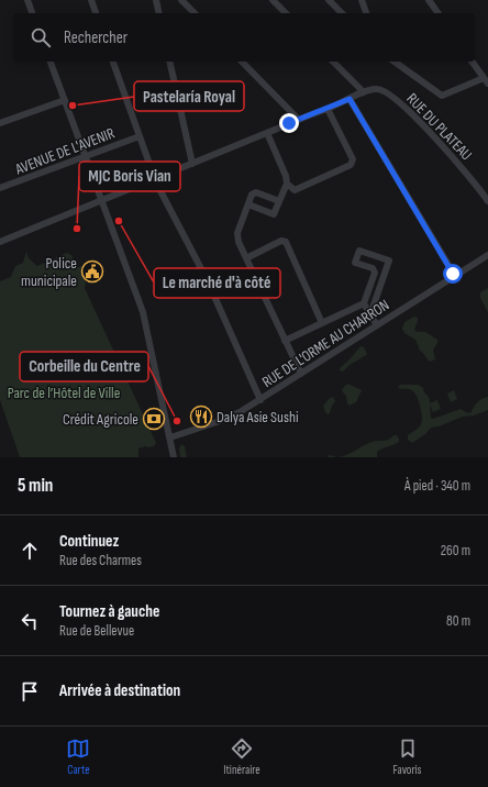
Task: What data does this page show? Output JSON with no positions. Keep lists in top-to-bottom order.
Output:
{
  "streets": {
    "street": ["RUE DU PLATEAU", "AVENUE DE L'AVENIR", "RUE DE L'ORME AU CHARRON"]
  },
  "parks": ["Parc de l’Hôtel de Ville"],
  "places": {
    "other": [
      "Pastelaría Royal",
      "Le marché d'à côté",
      "MJC Boris Vian",
      "Corbeille du Centre"
    ],
    "public building": ["Police municipale"],
    "restaurant": ["Dalya Asie Sushi"],
    "bank": ["Crédit Agricole"]
  },
  "page": {
    "search": "Rechercher",
    "heading": ["5 min", "À pied · 340 m"],
    "list": [
      ["Continuez", "Rue des Charmes", "260 m"],
      ["Tournez à gauche", "Rue de Bellevue", "80 m"],
      "Arrivée à destination"
    ],
    "nav": ["Carte", "Itinéraire", "Favoris"]
  }
}
